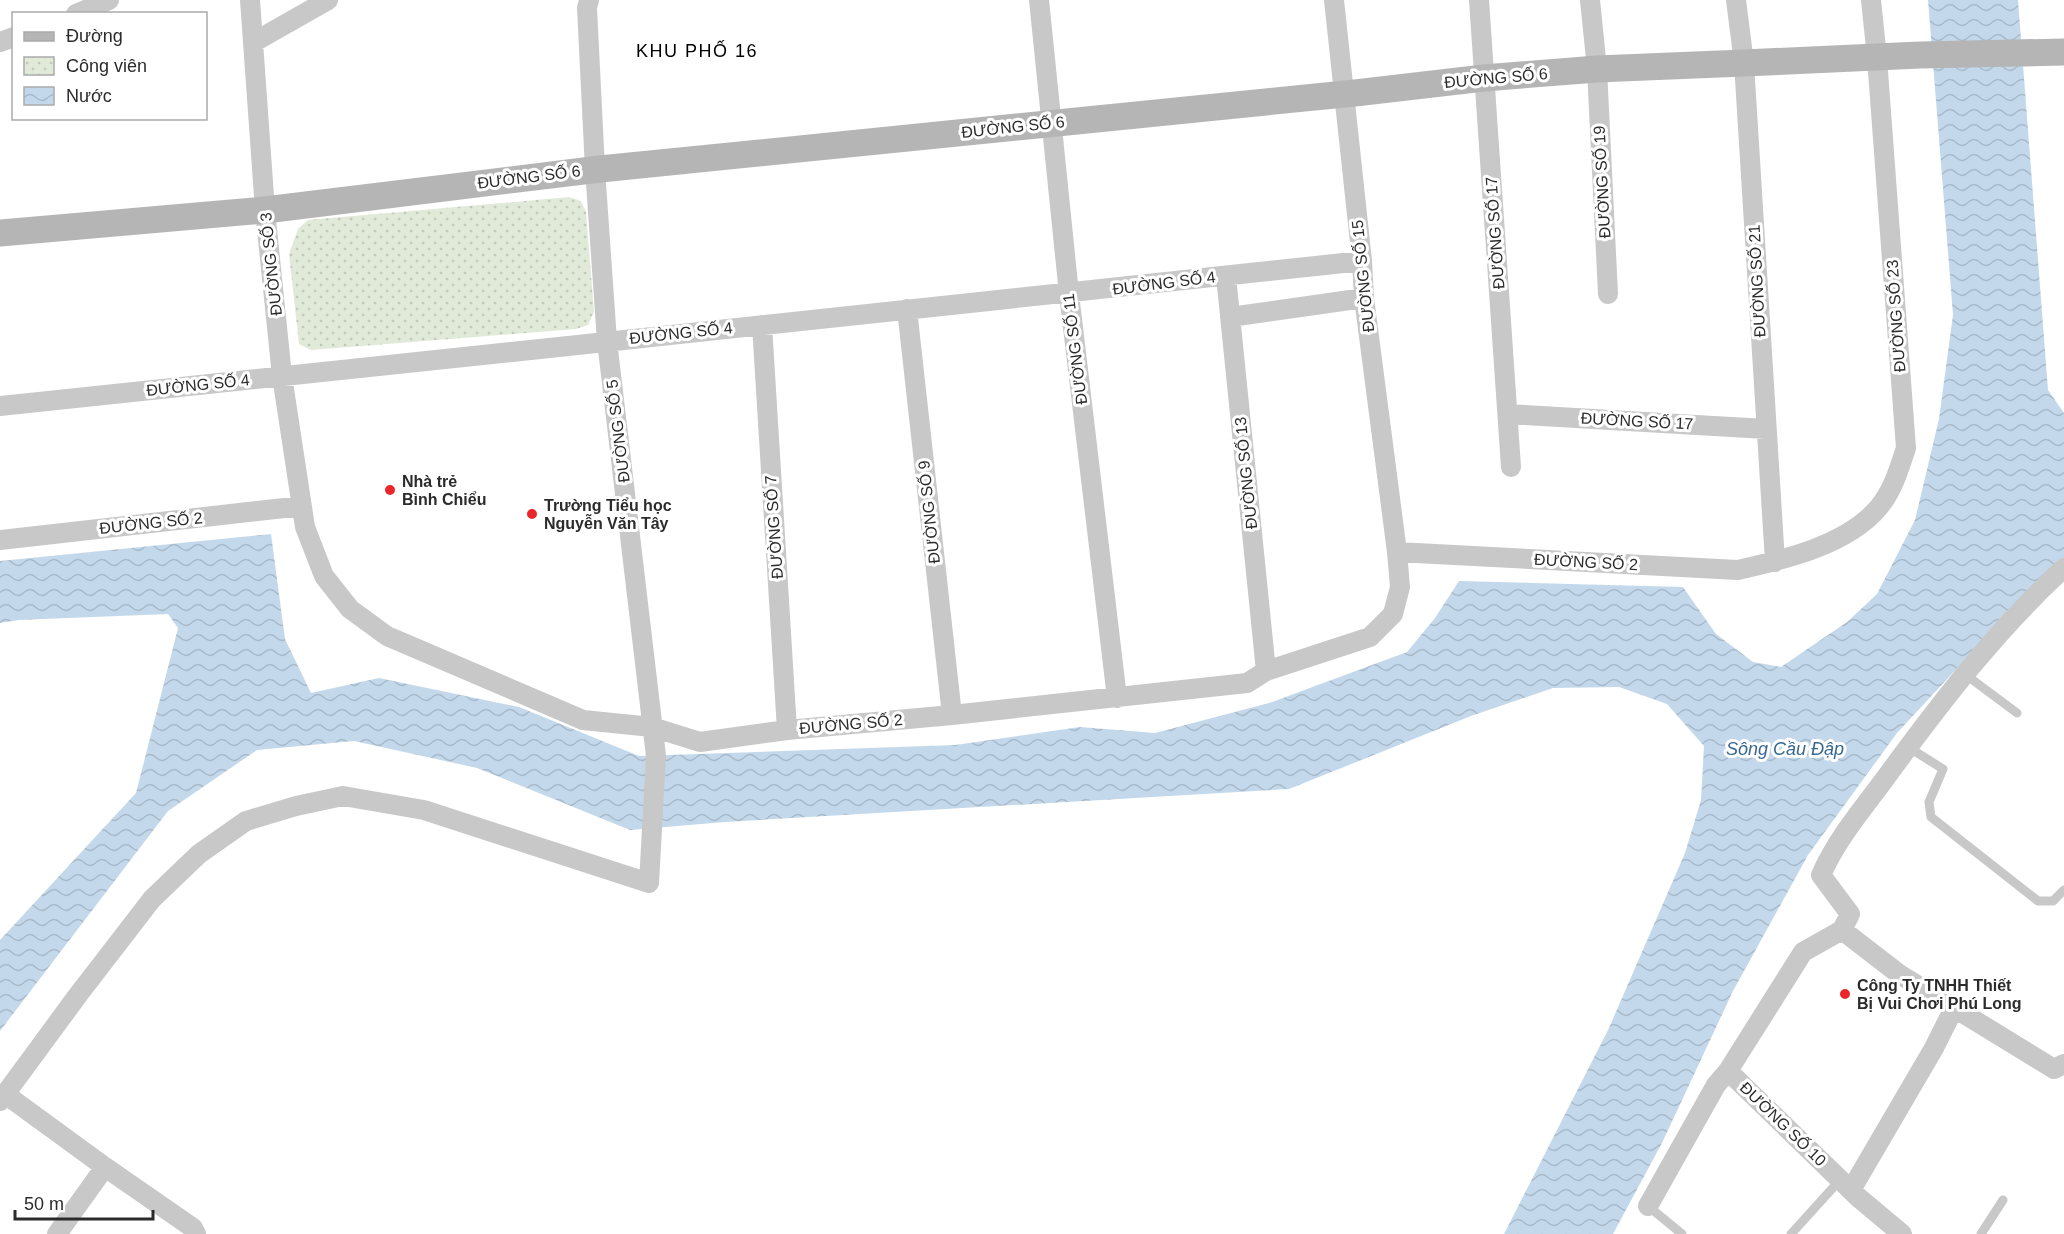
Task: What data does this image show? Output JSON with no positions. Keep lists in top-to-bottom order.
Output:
{
  "streets": {
    "street": [
      "ĐƯỜNG SỐ 6",
      "ĐƯỜNG SỐ 19",
      "ĐƯỜNG SỐ 17",
      "ĐƯỜNG SỐ 3",
      "ĐƯỜNG SỐ 15",
      "ĐƯỜNG SỐ 21",
      "ĐƯỜNG SỐ 4",
      "ĐƯỜNG SỐ 23",
      "ĐƯỜNG SỐ 11",
      "ĐƯỜNG SỐ 5",
      "ĐƯỜNG SỐ 13",
      "ĐƯỜNG SỐ 9",
      "ĐƯỜNG SỐ 2",
      "ĐƯỜNG SỐ 7",
      "ĐƯỜNG SỐ 10"
    ]
  },
  "crossings": [
    ["ĐƯỜNG SỐ 6", "ĐƯỜNG SỐ 19"],
    ["ĐƯỜNG SỐ 6", "ĐƯỜNG SỐ 17"],
    ["ĐƯỜNG SỐ 6", "ĐƯỜNG SỐ 3"],
    ["ĐƯỜNG SỐ 6", "ĐƯỜNG SỐ 15"],
    ["ĐƯỜNG SỐ 6", "ĐƯỜNG SỐ 21"],
    ["ĐƯỜNG SỐ 6", "ĐƯỜNG SỐ 23"],
    ["ĐƯỜNG SỐ 6", "ĐƯỜNG SỐ 11"],
    ["ĐƯỜNG SỐ 6", "ĐƯỜNG SỐ 5"],
    ["ĐƯỜNG SỐ 17", "ĐƯỜNG SỐ 21"],
    ["ĐƯỜNG SỐ 3", "ĐƯỜNG SỐ 4"],
    ["ĐƯỜNG SỐ 3", "ĐƯỜNG SỐ 2"],
    ["ĐƯỜNG SỐ 15", "ĐƯỜNG SỐ 4"],
    ["ĐƯỜNG SỐ 15", "ĐƯỜNG SỐ 2"],
    ["ĐƯỜNG SỐ 21", "ĐƯỜNG SỐ 23"],
    ["ĐƯỜNG SỐ 21", "ĐƯỜNG SỐ 2"],
    ["ĐƯỜNG SỐ 4", "ĐƯỜNG SỐ 11"],
    ["ĐƯỜNG SỐ 4", "ĐƯỜNG SỐ 5"],
    ["ĐƯỜNG SỐ 4", "ĐƯỜNG SỐ 13"],
    ["ĐƯỜNG SỐ 4", "ĐƯỜNG SỐ 9"],
    ["ĐƯỜNG SỐ 4", "ĐƯỜNG SỐ 7"],
    ["ĐƯỜNG SỐ 23", "ĐƯỜNG SỐ 2"],
    ["ĐƯỜNG SỐ 11", "ĐƯỜNG SỐ 2"],
    ["ĐƯỜNG SỐ 5", "ĐƯỜNG SỐ 2"],
    ["ĐƯỜNG SỐ 13", "ĐƯỜNG SỐ 2"],
    ["ĐƯỜNG SỐ 9", "ĐƯỜNG SỐ 2"],
    ["ĐƯỜNG SỐ 2", "ĐƯỜNG SỐ 7"]
  ],
  "districts": ["KHU PHỐ 16"],
  "water": ["Sông Cầu Đập"],
  "places": ["Nhà trẻ Bình Chiểu", "Trường Tiểu học Nguyễn Văn Tây", "Công Ty TNHH Thiết Bị Vui Chơi Phú Long"],
  "legend": ["Đường", "Công viên", "Nước"],
  "scale_bar": "50 m"
}
